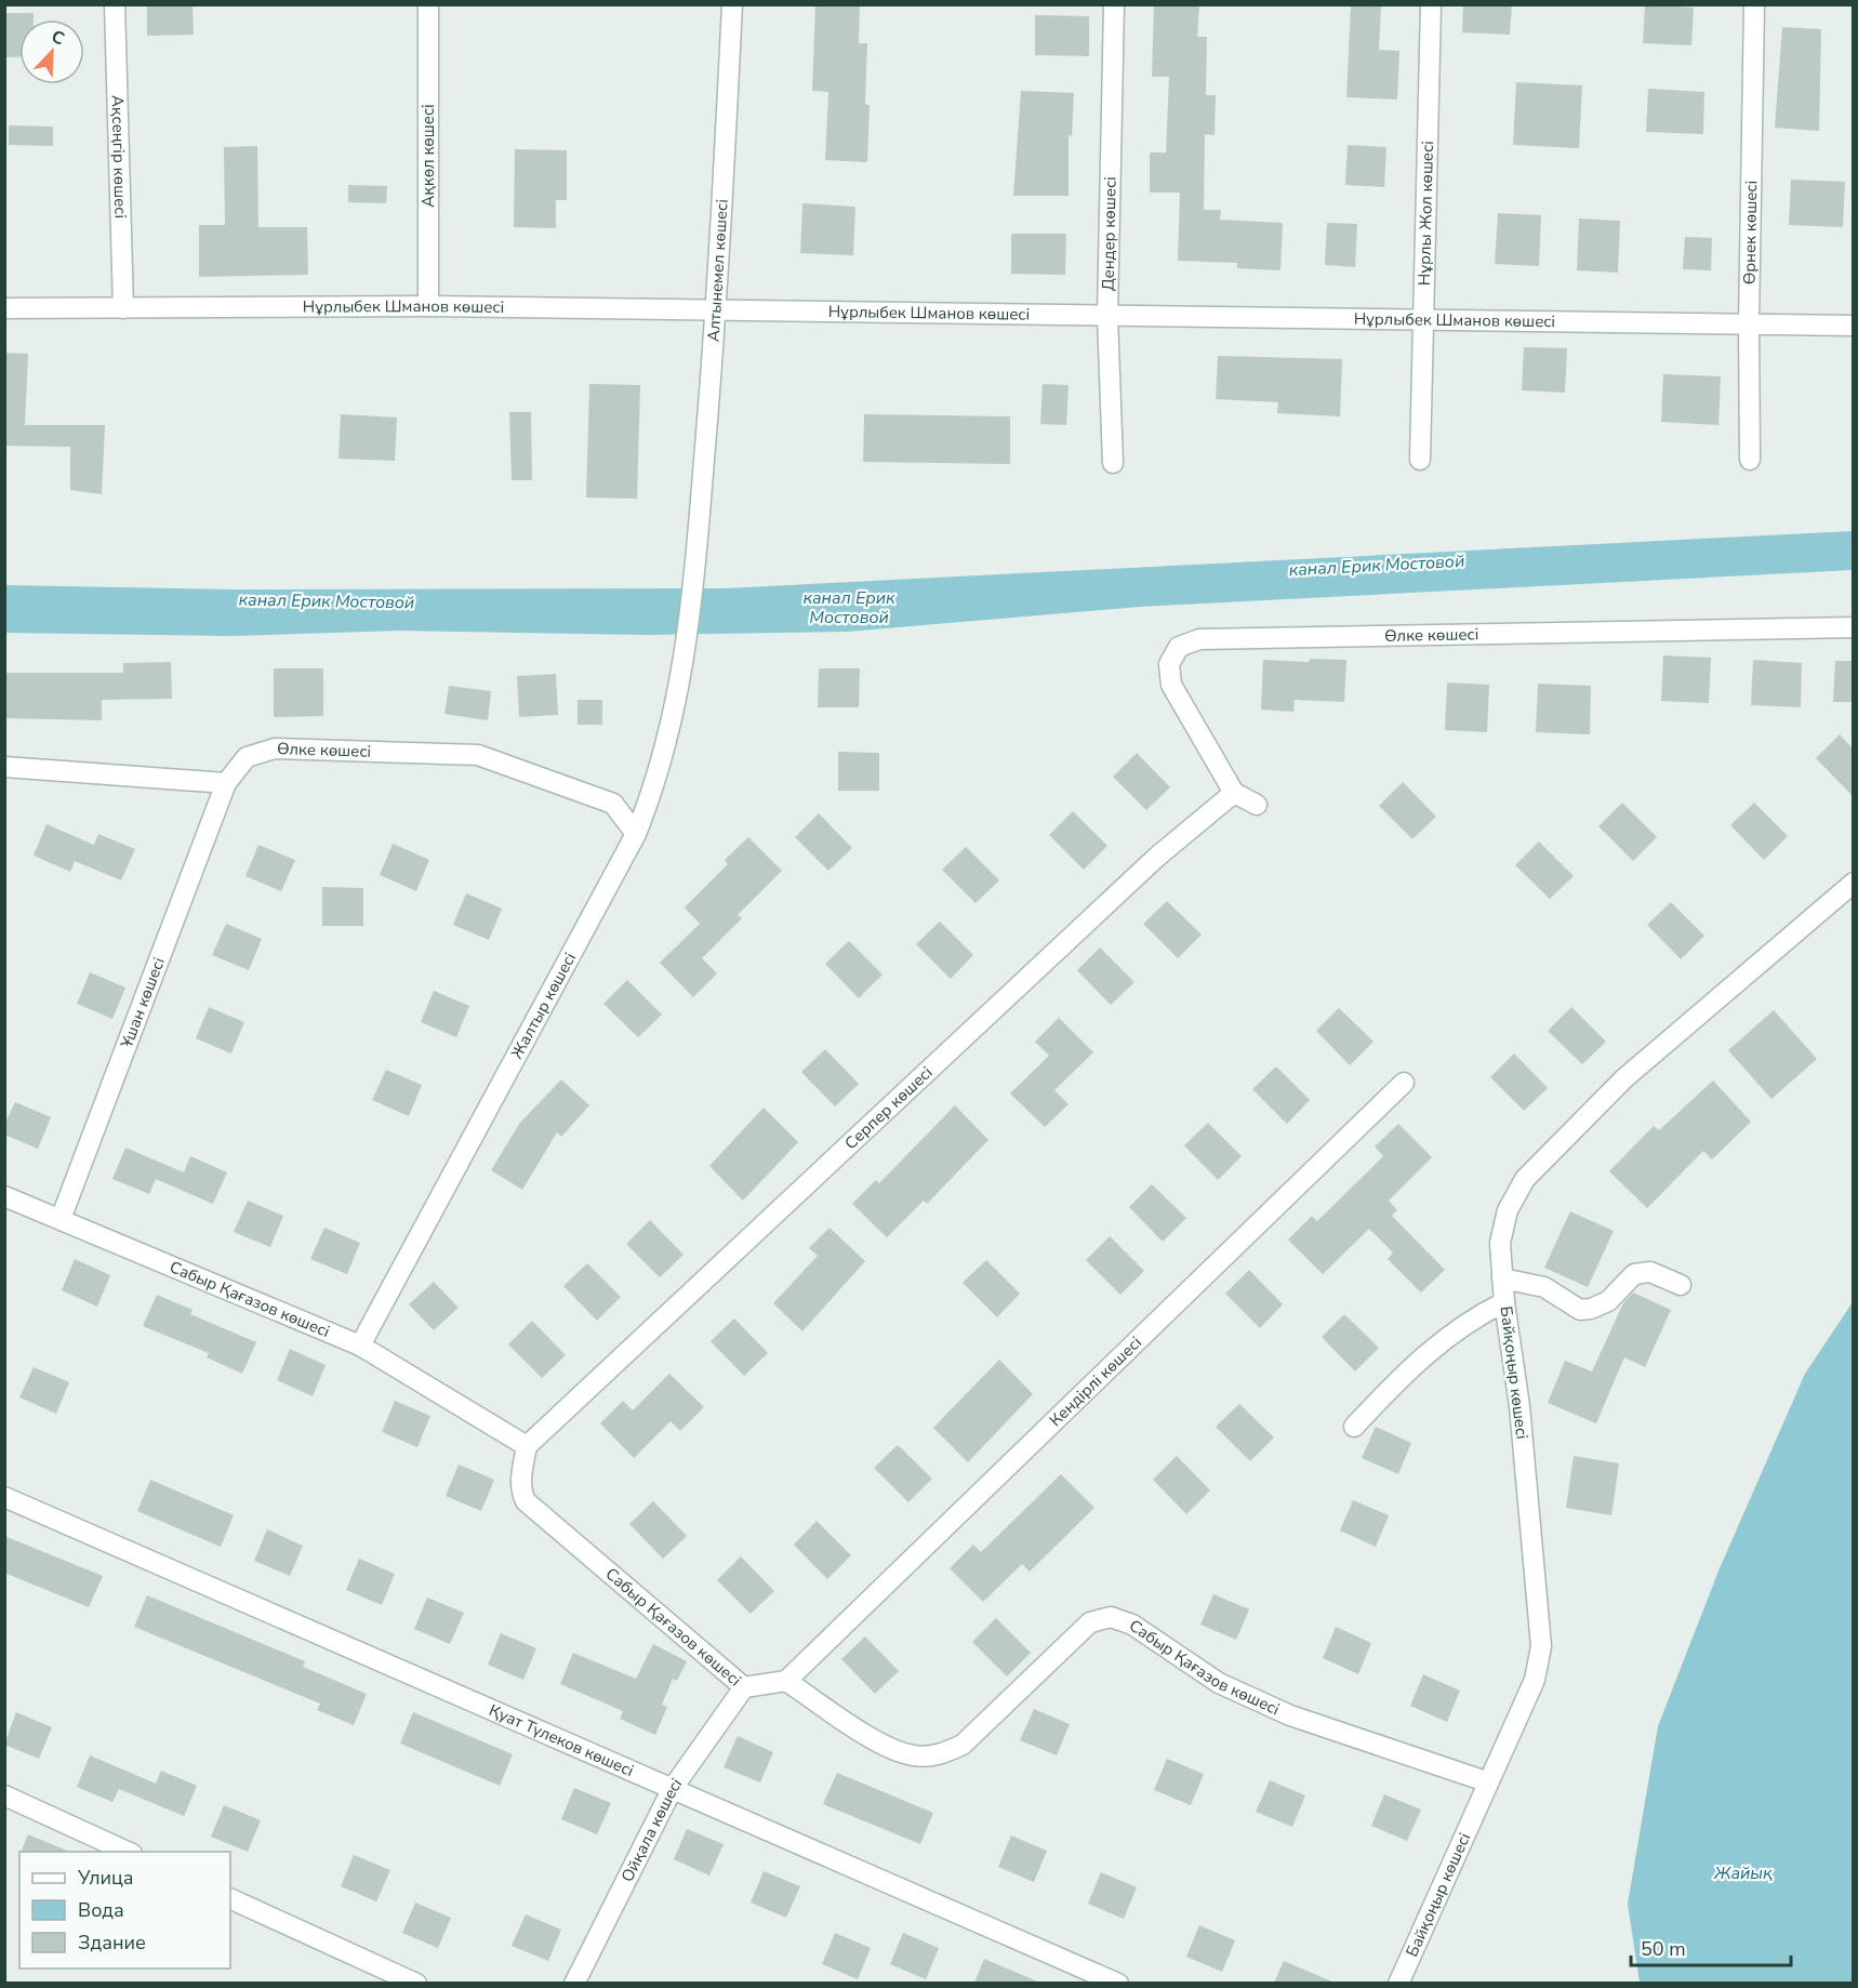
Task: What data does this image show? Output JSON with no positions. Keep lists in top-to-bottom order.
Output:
{
  "streets": {
    "street": [
      "Ақкөл көшесі",
      "Ақсеңгір көшесі",
      "Нұрлы Жол көшесі",
      "Өрнек көшесі",
      "Дендер көшесі",
      "Алтынемел көшесі",
      "Нұрлыбек Шманов көшесі",
      "Өлке көшесі",
      "Ұшан көшесі",
      "Жалтыр көшесі",
      "Серпер көшесі",
      "Сабыр Қағазов көшесі",
      "Байқоңыр көшесi",
      "Кендірлі көшесі",
      "Қуат Түлеков көшесі",
      "Ойқала көшесі"
    ]
  },
  "crossings": [
    ["Ақкөл көшесі", "Нұрлыбек Шманов көшесі"],
    ["Ақсеңгір көшесі", "Нұрлыбек Шманов көшесі"],
    ["Нұрлы Жол көшесі", "Нұрлыбек Шманов көшесі"],
    ["Өрнек көшесі", "Нұрлыбек Шманов көшесі"],
    ["Дендер көшесі", "Нұрлыбек Шманов көшесі"],
    ["Алтынемел көшесі", "Нұрлыбек Шманов көшесі"],
    ["Алтынемел көшесі", "Жалтыр көшесі"],
    ["Өлке көшесі", "Ұшан көшесі"],
    ["Өлке көшесі", "Жалтыр көшесі"],
    ["Өлке көшесі", "Серпер көшесі"],
    ["Ұшан көшесі", "Сабыр Қағазов көшесі"],
    ["Жалтыр көшесі", "Сабыр Қағазов көшесі"],
    ["Серпер көшесі", "Сабыр Қағазов көшесі"],
    ["Сабыр Қағазов көшесі", "Байқоңыр көшесi"],
    ["Сабыр Қағазов көшесі", "Кендірлі көшесі"],
    ["Сабыр Қағазов көшесі", "Ойқала көшесі"],
    ["Қуат Түлеков көшесі", "Ойқала көшесі"]
  ],
  "water": ["канал Ерик Мостовой", "Жайық"],
  "legend": ["Улица", "Вода", "Здание"],
  "scale_bar": "50 m",
  "north": "top right"
}
